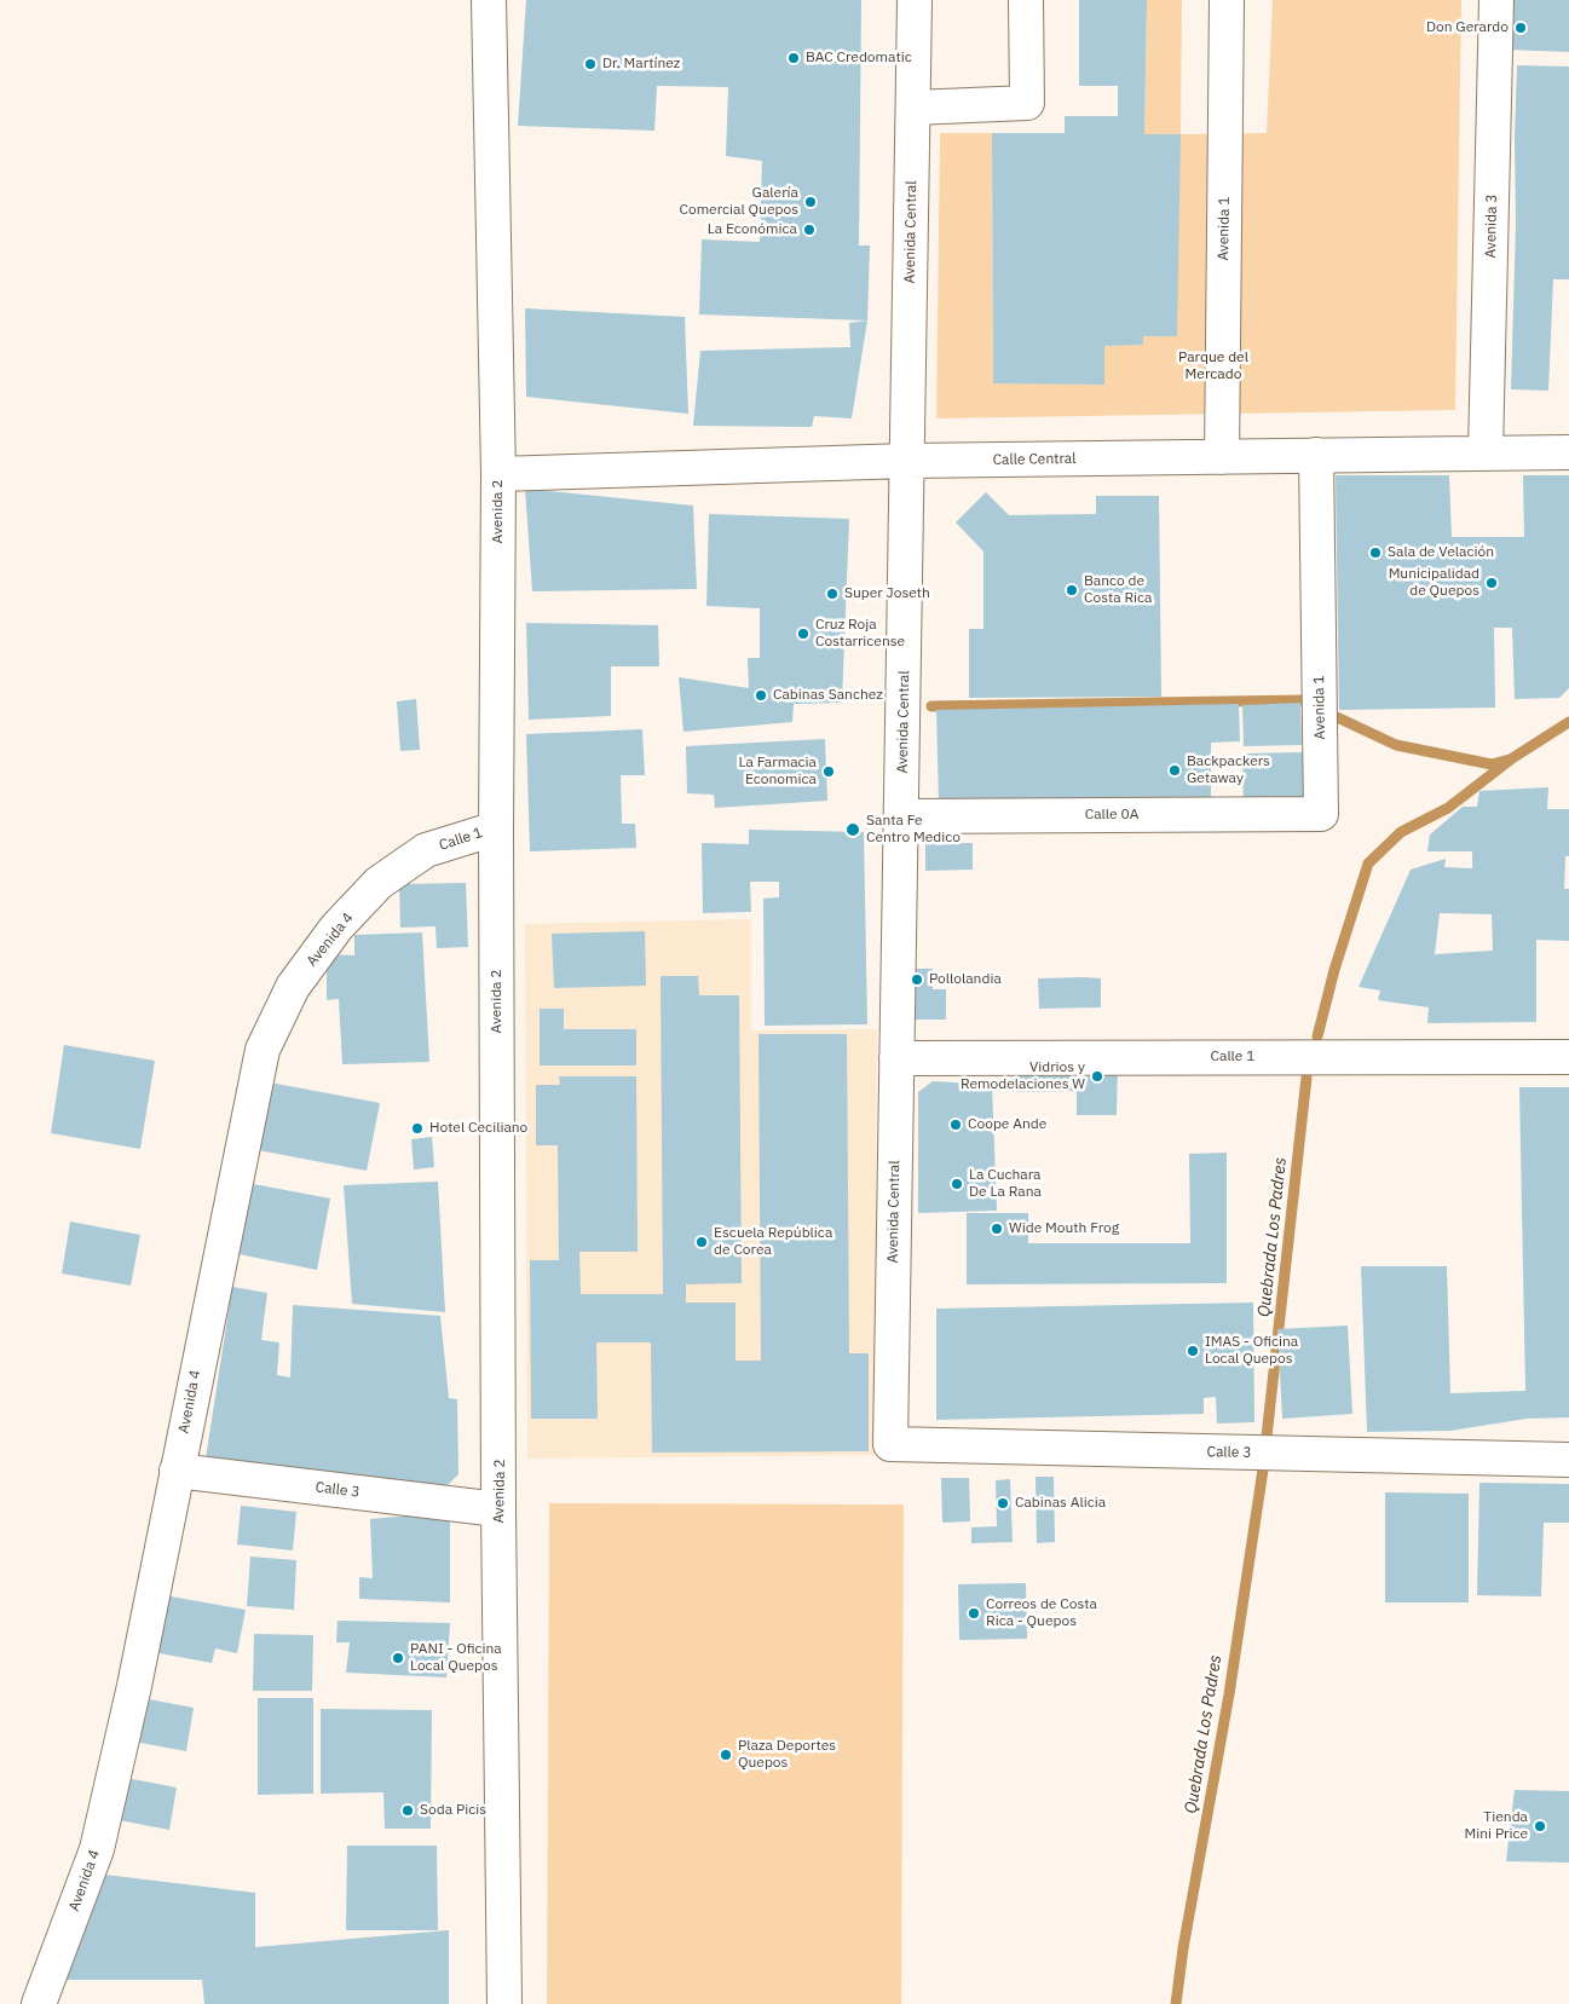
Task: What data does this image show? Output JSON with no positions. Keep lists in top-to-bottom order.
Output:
{
  "streets": {
    "street": [
      "Avenida 3",
      "Avenida 1",
      "Avenida Central",
      "Calle Central",
      "Avenida 2",
      "Calle 0A",
      "Calle 1",
      "Avenida 4",
      "Calle 3"
    ]
  },
  "crossings": [
    ["Avenida 3", "Calle Central"],
    ["Avenida 1", "Calle Central"],
    ["Avenida 1", "Calle 0A"],
    ["Avenida Central", "Calle Central"],
    ["Avenida Central", "Calle 0A"],
    ["Avenida Central", "Calle 1"],
    ["Avenida Central", "Calle 3"],
    ["Calle Central", "Avenida 2"],
    ["Avenida 2", "Calle 1"],
    ["Avenida 2", "Calle 3"],
    ["Calle 1", "Avenida 4"],
    ["Avenida 4", "Calle 3"]
  ],
  "water": ["Quebrada Los Padres"],
  "parks": ["Parque del Mercado"],
  "places": [
    "Don Gerardo",
    "BAC Credomatic",
    "Dr. Martínez",
    "Galería Comercial Quepos",
    "La Económica",
    "Sala de Velación",
    "Municipalidad de Quepos",
    "Banco de Costa Rica",
    "Super Joseth",
    "Cruz Roja Costarricense",
    "Cabinas Sanchez",
    "Backpackers Getaway",
    "La Farmacia Economica",
    "Santa Fe Centro Medico",
    "Pollolandia",
    "Vidrios y Remodelaciones W",
    "Coope Ande",
    "Hotel Ceciliano",
    "La Cuchara De La Rana",
    "Wide Mouth Frog",
    "Escuela República de Corea",
    "IMAS - Oficina Local Quepos",
    "Cabinas Alicia",
    "Correos de Costa Rica - Quepos",
    "PANI - Oficina Local Quepos",
    "Plaza Deportes Quepos",
    "Soda Picis",
    "Tienda Mini Price"
  ]
}
